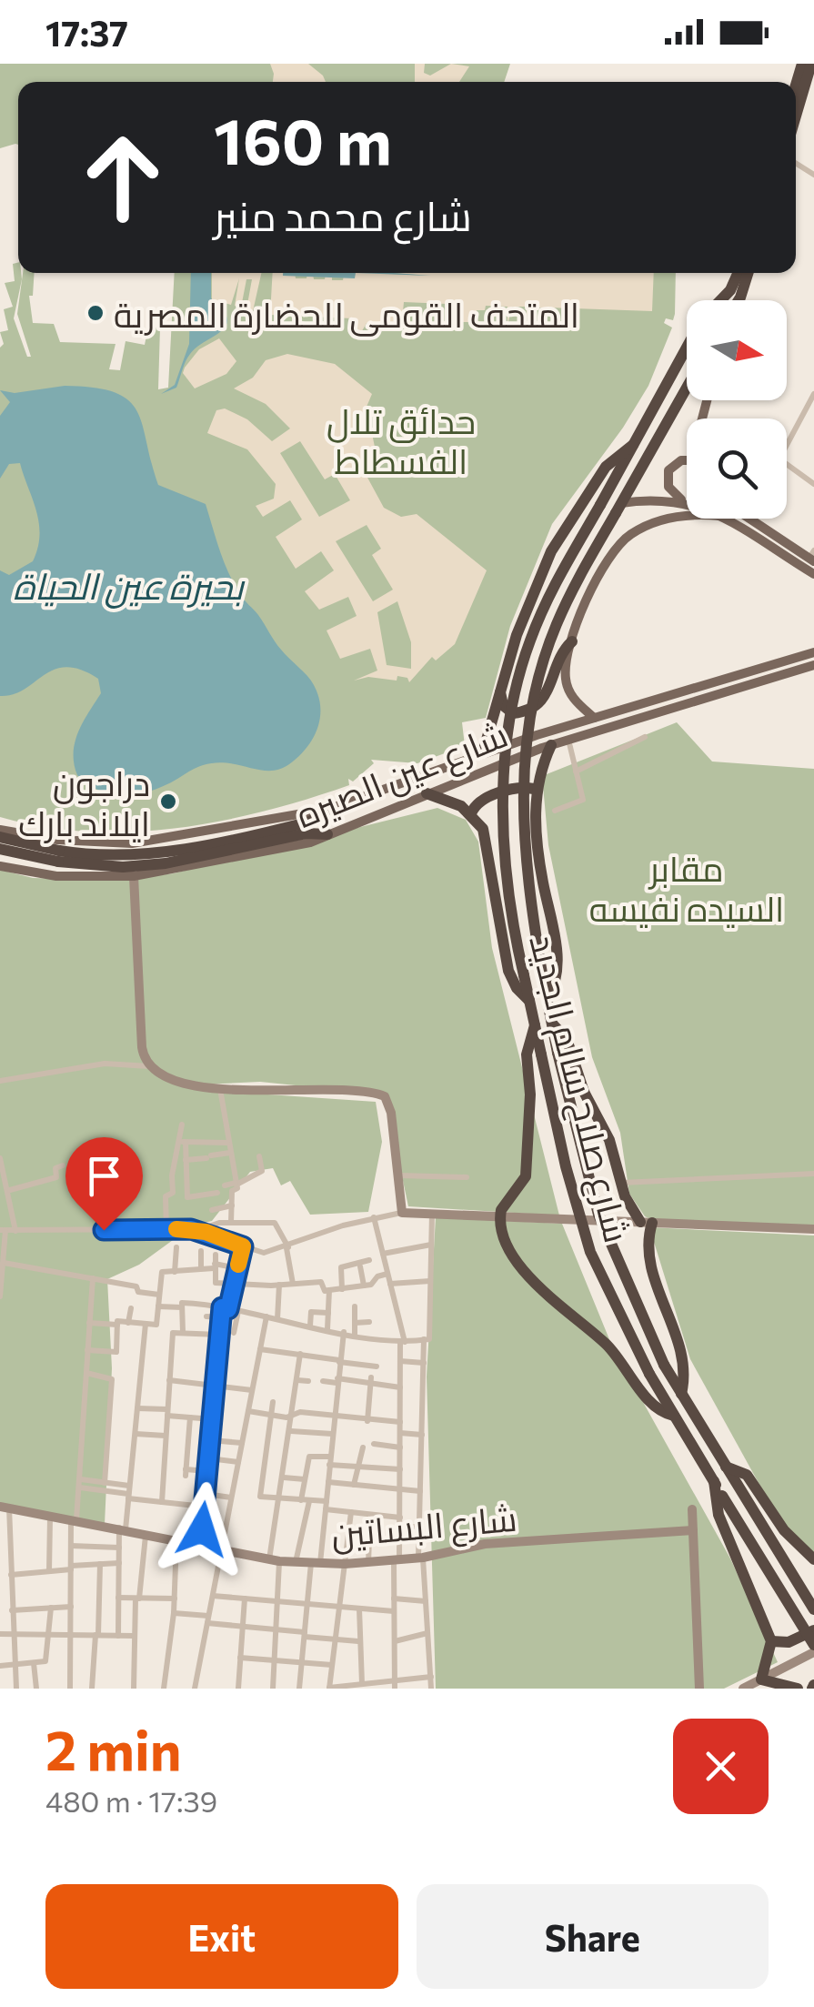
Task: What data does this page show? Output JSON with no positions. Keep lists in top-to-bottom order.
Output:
{
  "streets": {
    "highway": ["شارع صلاح سالم الجديد"],
    "main road": ["شارع عين الصيره"],
    "street": ["شارع البساتين"]
  },
  "water": ["بحيرة عين الحياة"],
  "parks": ["حدائق تلال الفسطاط", "مقابر السيده نفيسه"],
  "places": ["المتحف القومى للحضارة المصرية", "دراجون ايلاند بارك"],
  "north": "right",
  "page": {
    "status": "17:37",
    "turn": ["160 m", "شارع محمد منير"],
    "heading": ["2 min", "480 m · 17:39"],
    "buttons": ["Exit", "Share"]
  }
}
